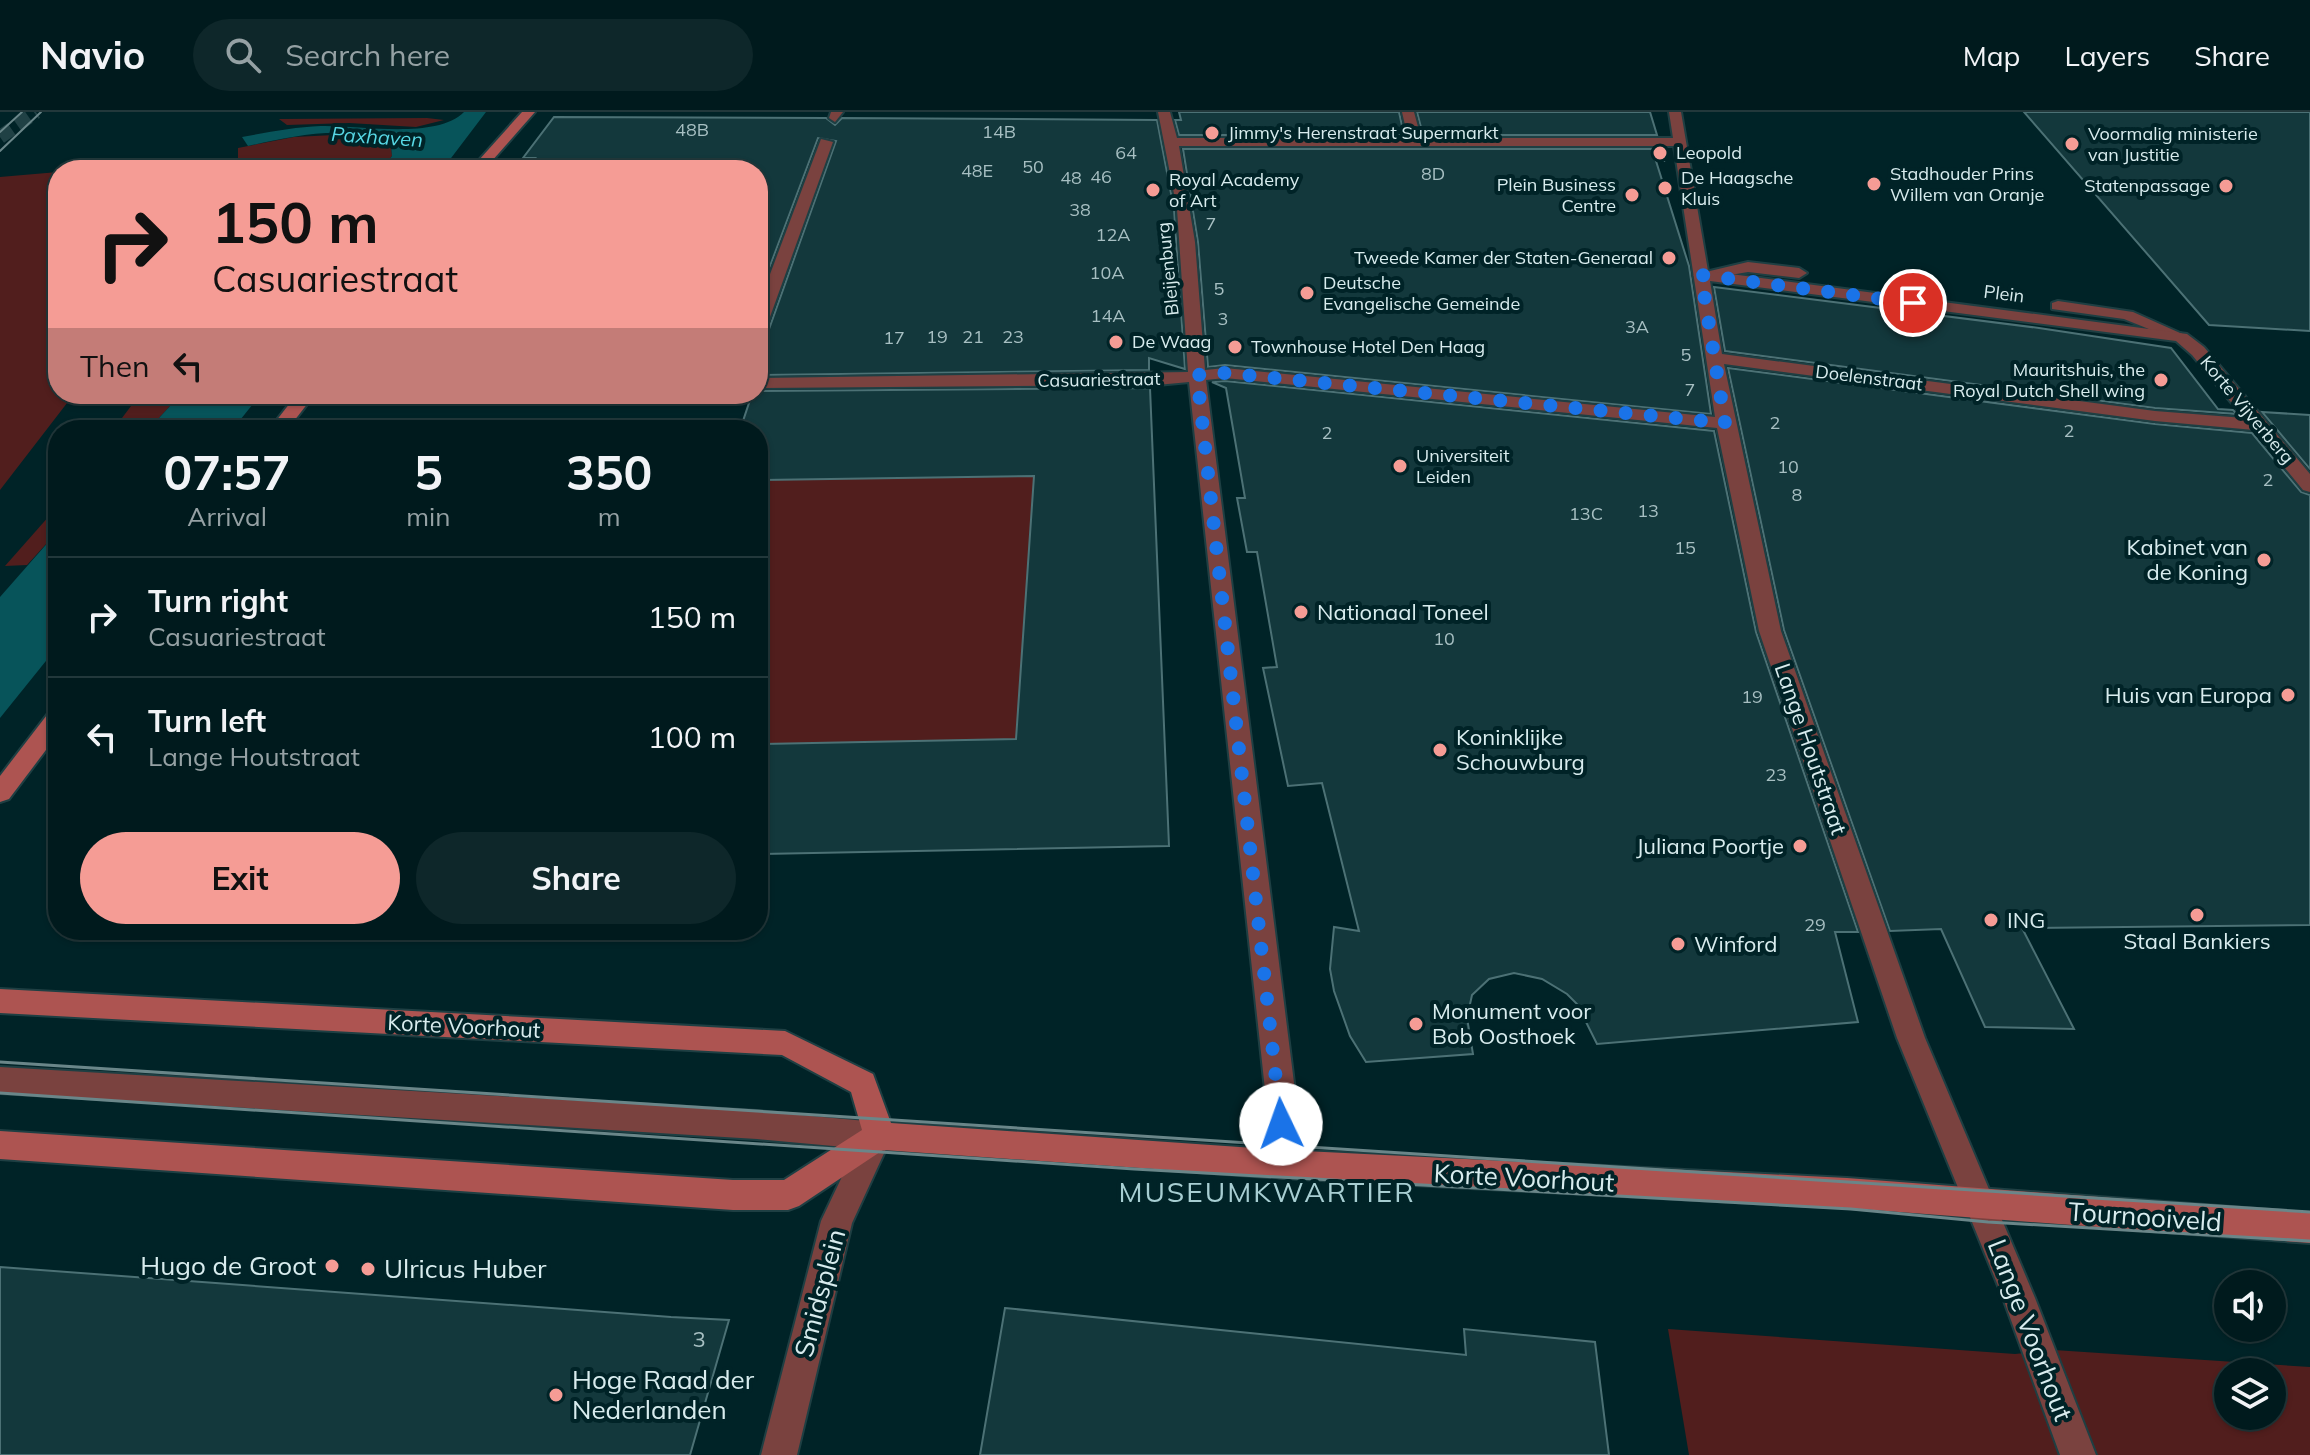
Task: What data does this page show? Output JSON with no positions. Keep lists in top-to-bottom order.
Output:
{
  "streets": {
    "street": [
      "Bleijenburg",
      "Plein",
      "Doelenstraat",
      "Casuariestraat",
      "Korte Vijverberg",
      "Lange Houtstraat",
      "Korte Voorhout",
      "Tournooiveld",
      "Smidsplein",
      "Lange Voorhout"
    ]
  },
  "crossings": [
    ["Bleijenburg", "Casuariestraat"],
    ["Bleijenburg", "Korte Voorhout"],
    ["Plein", "Korte Vijverberg"],
    ["Plein", "Lange Houtstraat"],
    ["Doelenstraat", "Korte Vijverberg"],
    ["Doelenstraat", "Lange Houtstraat"],
    ["Casuariestraat", "Lange Houtstraat"],
    ["Lange Houtstraat", "Korte Voorhout"],
    ["Lange Houtstraat", "Tournooiveld"],
    ["Lange Houtstraat", "Lange Voorhout"],
    ["Korte Voorhout", "Tournooiveld"],
    ["Korte Voorhout", "Smidsplein"],
    ["Korte Voorhout", "Lange Voorhout"],
    ["Tournooiveld", "Lange Voorhout"]
  ],
  "districts": ["MUSEUMKWARTIER"],
  "water": ["Paxhaven"],
  "places": [
    "Jimmy's Herenstraat Supermarkt",
    "Voormalig ministerie van Justitie",
    "Leopold",
    "Stadhouder Prins Willem van Oranje",
    "Statenpassage",
    "De Haagsche Kluis",
    "Royal Academy of Art",
    "Plein Business Centre",
    "Tweede Kamer der Staten-Generaal",
    "Deutsche Evangelische Gemeinde",
    "De Waag",
    "Townhouse Hotel Den Haag",
    "Mauritshuis, the Royal Dutch Shell wing",
    "Universiteit Leiden",
    "Kabinet van de Koning",
    "Nationaal Toneel",
    "Huis van Europa",
    "Koninklijke Schouwburg",
    "Juliana Poortje",
    "Staal Bankiers",
    "ING",
    "Winford",
    "Monument voor Bob Oosthoek",
    "Hugo de Groot",
    "Ulricus Huber",
    "Hoge Raad der Nederlanden"
  ],
  "house_numbers": [
    "48B",
    "14B",
    "64",
    "50",
    "48E",
    "8D",
    "46",
    "48",
    "38",
    "7",
    "12A",
    "10A",
    "5",
    "14A",
    "3",
    "3A",
    "19",
    "21",
    "23",
    "17",
    "5",
    "7",
    "2",
    "2",
    "2",
    "10",
    "2",
    "8",
    "13",
    "13C",
    "15",
    "10",
    "19",
    "23",
    "29",
    "3"
  ],
  "page": {
    "header": "Navio",
    "search": "Search here",
    "nav": ["Map", "Layers", "Share"],
    "turn": ["150 m", "Casuariestraat"],
    "then": "Then",
    "eta": [
      "07:57",
      "Arrival",
      "5",
      "min",
      "350",
      "m"
    ],
    "list": [
      {
        "name": "Turn right",
        "note": "Casuariestraat",
        "value": "150 m"
      },
      {
        "name": "Turn left",
        "note": "Lange Houtstraat",
        "value": "100 m"
      }
    ],
    "buttons": ["Exit", "Share"]
  }
}
